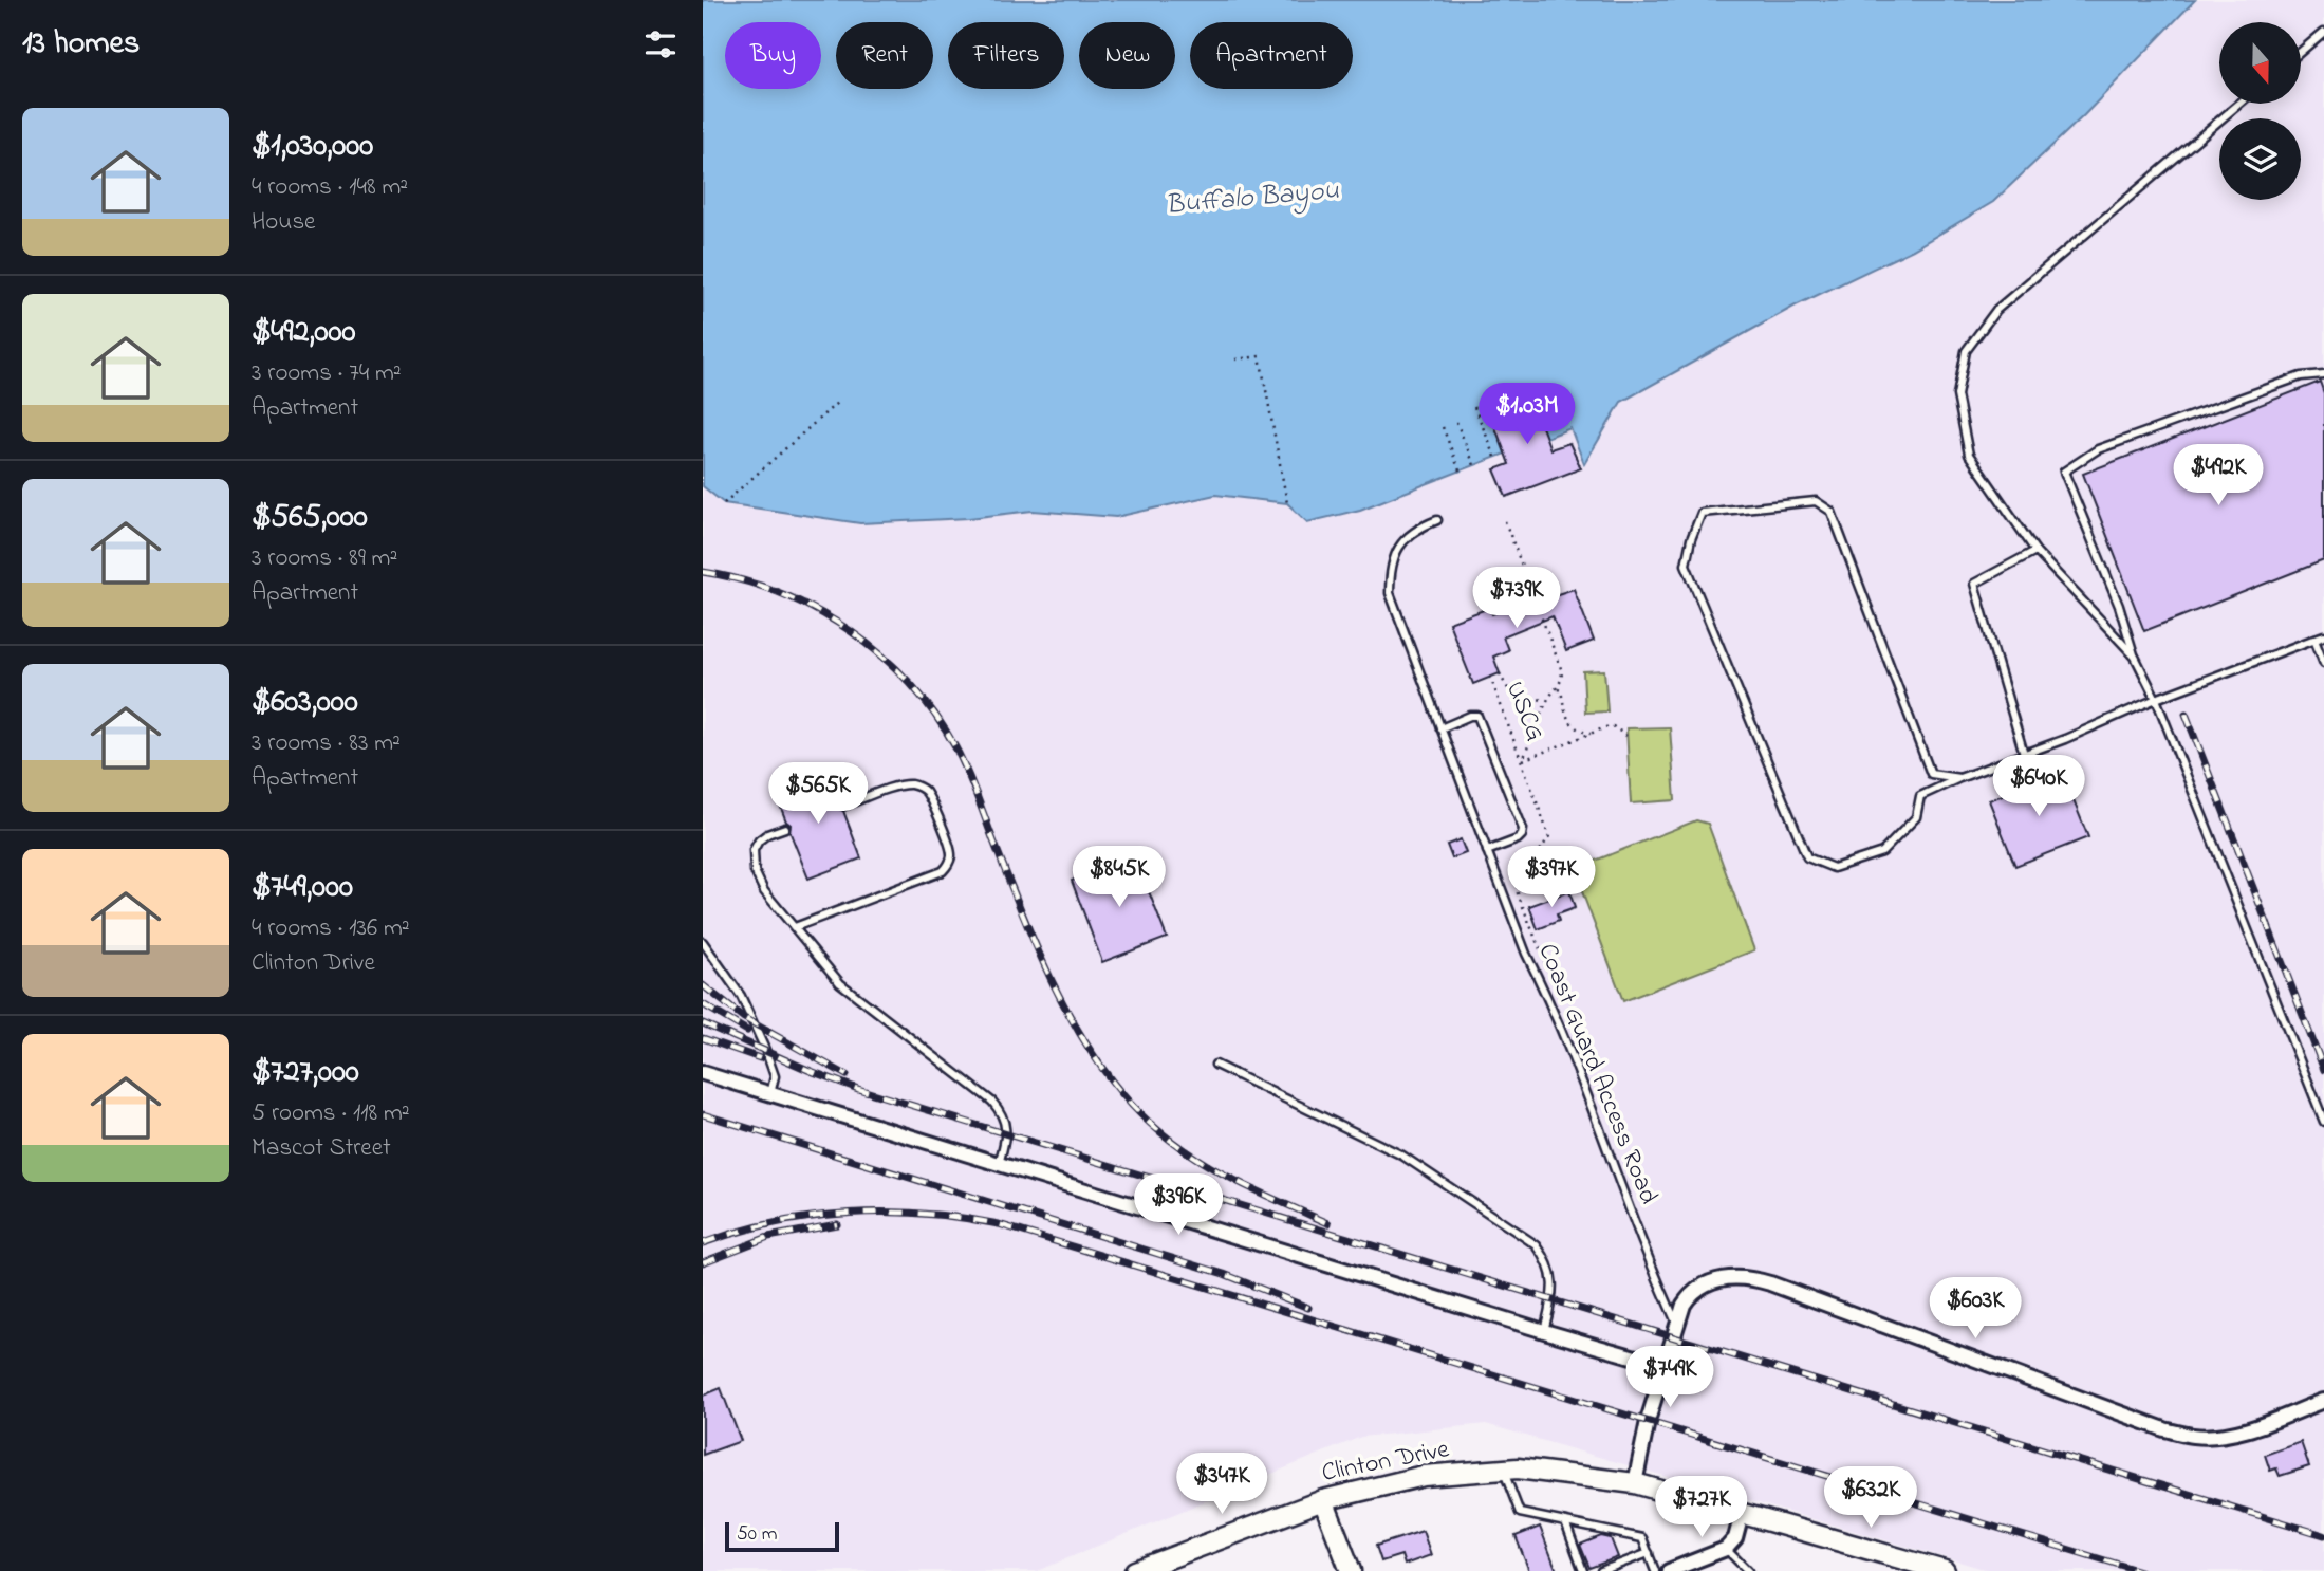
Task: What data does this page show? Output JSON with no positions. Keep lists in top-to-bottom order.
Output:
{
  "streets": {
    "main road": ["Clinton Drive"],
    "lane": ["Coast Guard Access Road"],
    "path": ["USCG"]
  },
  "water": ["Buffalo Bayou"],
  "scale_bar": "50 m",
  "north": "bottom",
  "page": {
    "heading": "13 homes",
    "chip": [
      "Buy",
      "Rent",
      "Filters",
      "New",
      "Apartment"
    ],
    "list": [
      {
        "name": "$1,030,000",
        "note": "4 rooms · 148 m² · House"
      },
      {
        "name": "$492,000",
        "note": "3 rooms · 74 m² · Apartment"
      },
      {
        "name": "$565,000",
        "note": "3 rooms · 89 m² · Apartment"
      },
      {
        "name": "$603,000",
        "note": "3 rooms · 83 m² · Apartment"
      },
      {
        "name": "$749,000",
        "note": "4 rooms · 136 m² · Clinton Drive"
      },
      {
        "name": "$727,000",
        "note": "5 rooms · 118 m² · Mascot Street"
      }
    ],
    "price": [
      "$1.03M",
      "$492K",
      "$739K",
      "$640K",
      "$565K",
      "$845K",
      "$397K",
      "$396K",
      "$603K",
      "$749K",
      "$347K",
      "$632K",
      "$727K"
    ],
    "scale": "50 m"
  }
}
